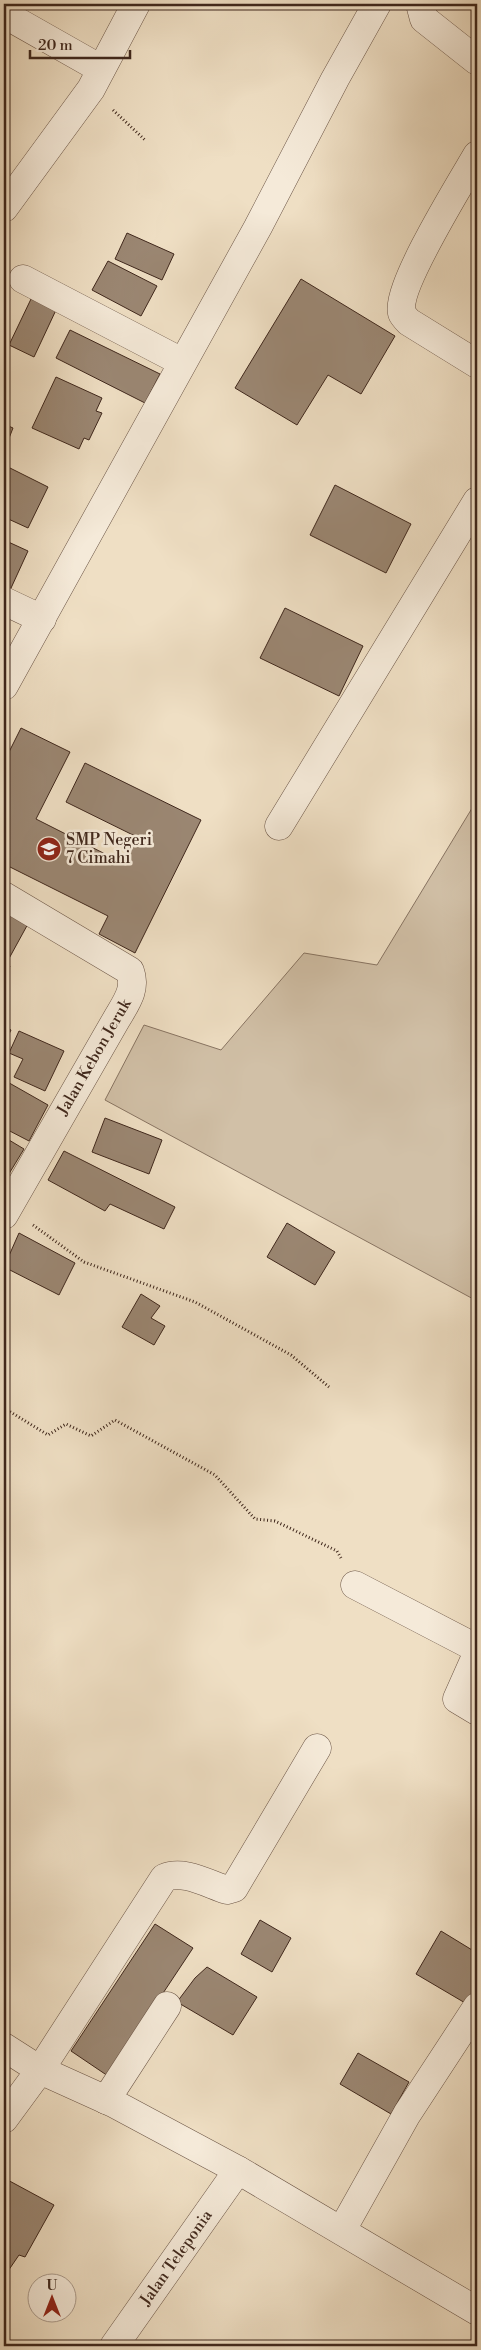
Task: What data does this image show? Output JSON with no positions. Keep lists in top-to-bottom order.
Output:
{
  "streets": {
    "street": ["Jalan Kebon Jeruk", "Jalan Teleponia"]
  },
  "places": {
    "school or university": ["SMP Negeri 7 Cimahi"]
  },
  "scale_bar": "20 m",
  "north": "top"
}
